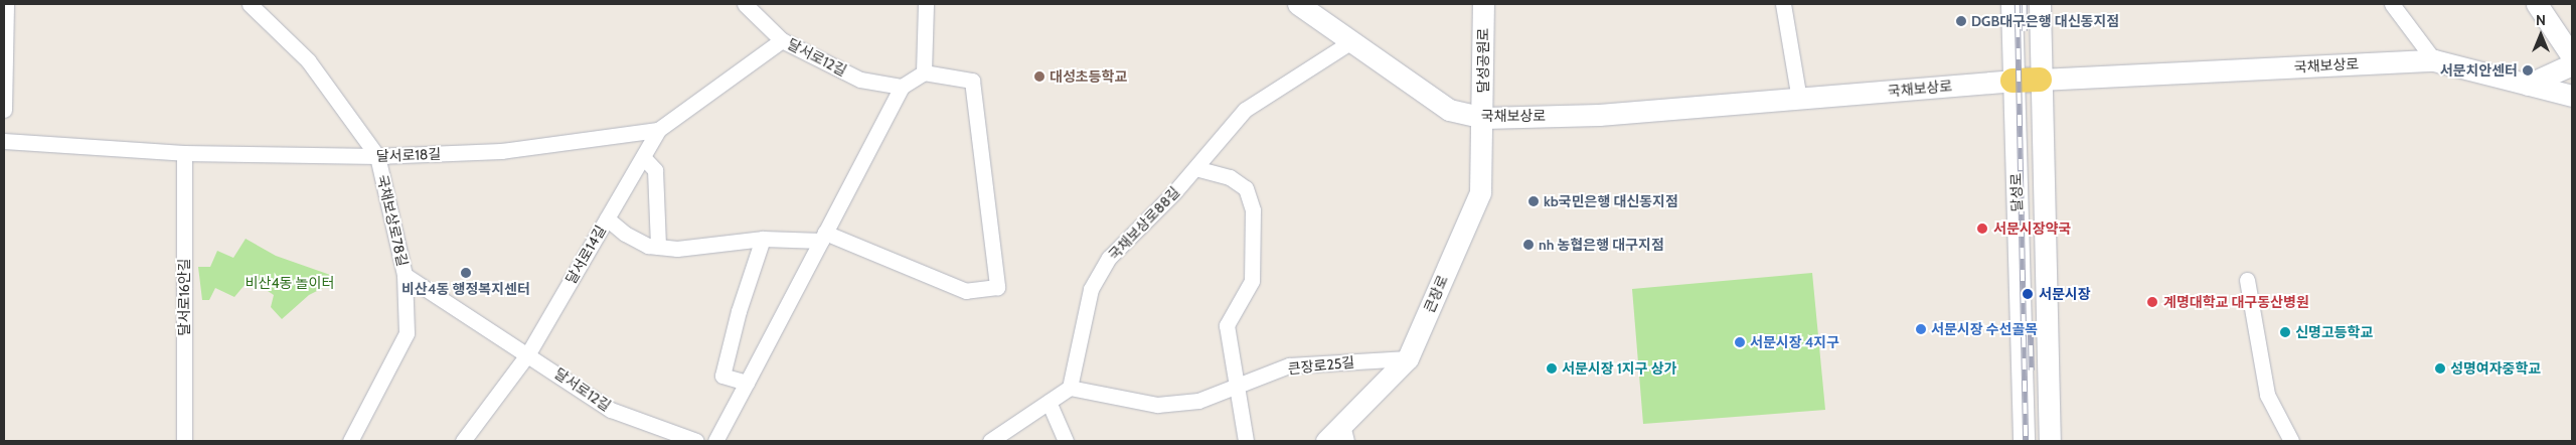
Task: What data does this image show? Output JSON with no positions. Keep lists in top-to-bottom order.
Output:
{
  "streets": {
    "main road": [
      "달성공원로",
      "국채보상로",
      "달성로",
      "큰장로"
    ],
    "street": [
      "달서로12길",
      "달서로18길",
      "국채보상로78길",
      "국채보상로88길",
      "달서로14길",
      "달서로16안길",
      "큰장로25길"
    ]
  },
  "crossings": [
    ["달서로12길", "달서로18길"],
    ["달서로12길", "달서로14길"],
    ["달성공원로", "국채보상로"],
    ["달성공원로", "큰장로"],
    ["국채보상로", "달성로"],
    ["국채보상로", "국채보상로88길"],
    ["국채보상로", "큰장로"],
    ["달서로18길", "국채보상로78길"],
    ["달서로18길", "달서로14길"],
    ["달서로18길", "달서로16안길"],
    ["국채보상로88길", "큰장로25길"],
    ["큰장로", "큰장로25길"]
  ],
  "parks": ["비산4동 놀이터"],
  "places": [
    "DGB대구은행 대신동지점",
    "서문치안센터",
    "대성초등학교",
    "kb국민은행 대신동지점",
    "서문시장약국",
    "nh 농협은행 대구지점",
    "비산4동 행정복지센터",
    "서문시장",
    "계명대학교 대구동산병원",
    "서문시장 수선골목",
    "신명고등학교",
    "서문시장 4지구",
    "서문시장 1지구 상가",
    "성명여자중학교"
  ],
  "north": "top"
}
